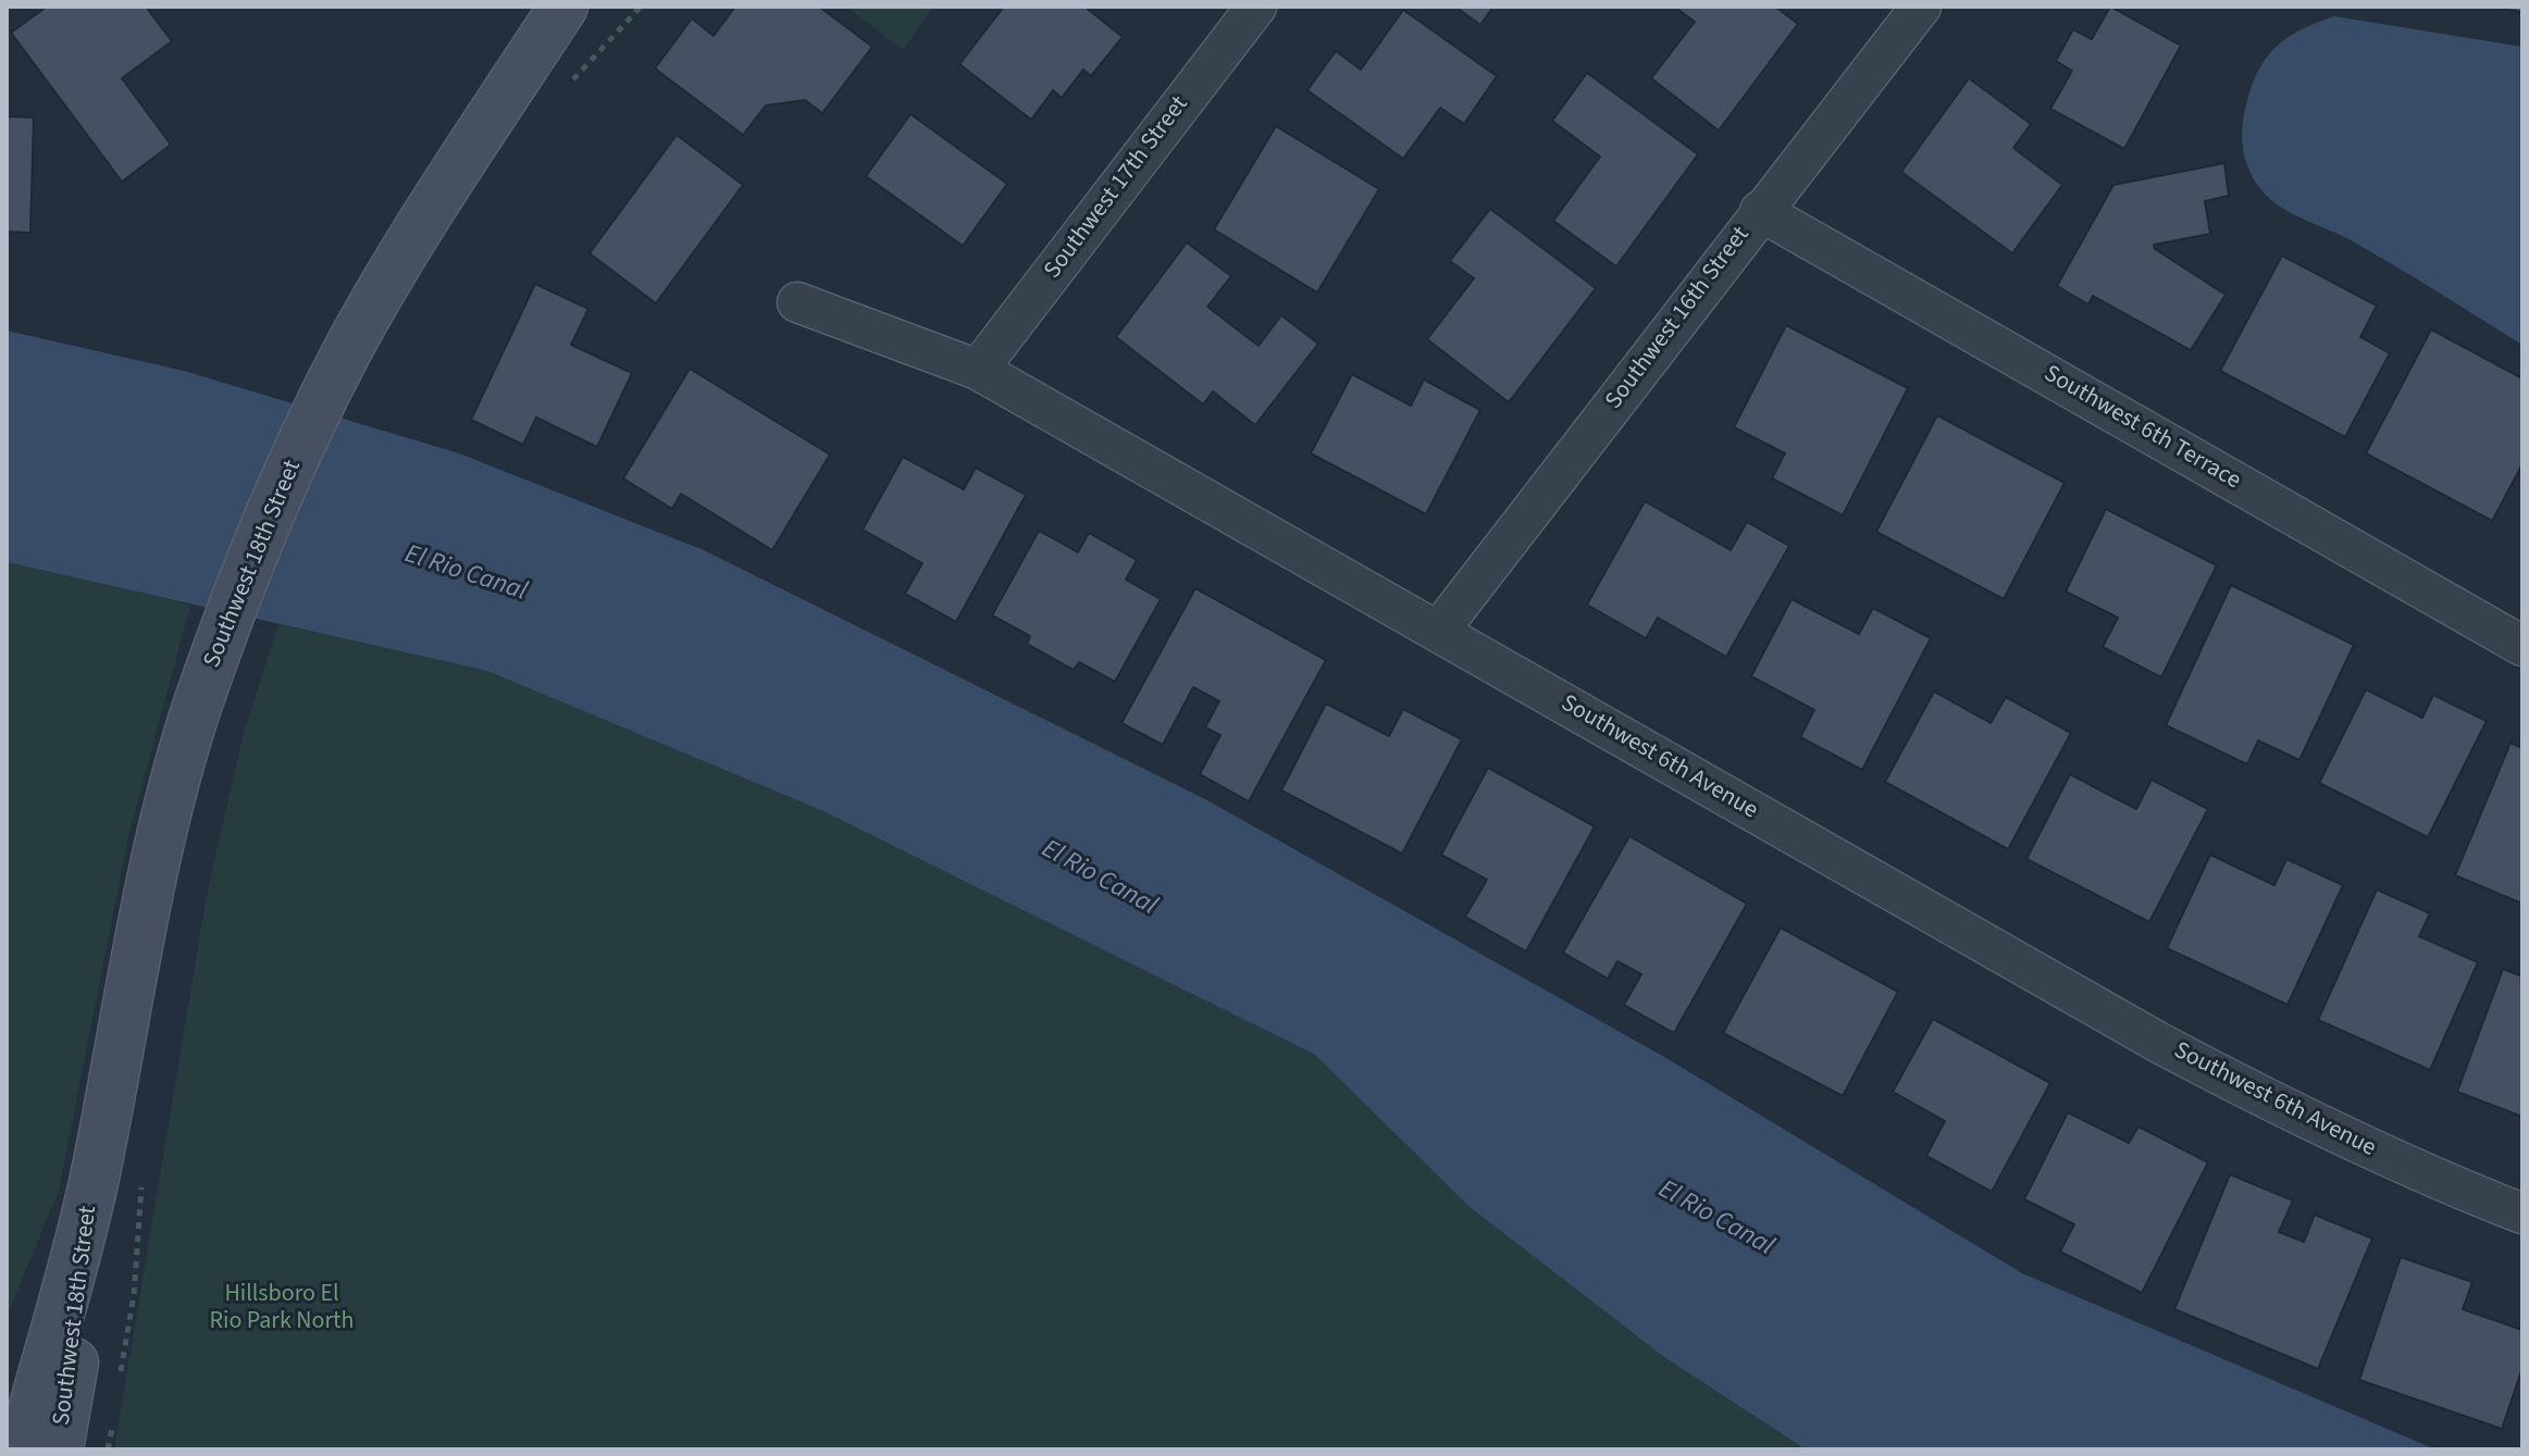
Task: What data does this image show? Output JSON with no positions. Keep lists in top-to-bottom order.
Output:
{
  "streets": {
    "main road": ["Southwest 18th Street"],
    "street": [
      "Southwest 17th Street",
      "Southwest 16th Street",
      "Southwest 6th Terrace",
      "Southwest 6th Avenue"
    ]
  },
  "crossings": [
    ["Southwest 17th Street", "Southwest 6th Avenue"],
    ["Southwest 16th Street", "Southwest 6th Terrace"],
    ["Southwest 16th Street", "Southwest 6th Avenue"]
  ],
  "water": ["El Rio Canal"],
  "parks": ["Hillsboro El Rio Park North"]
}
